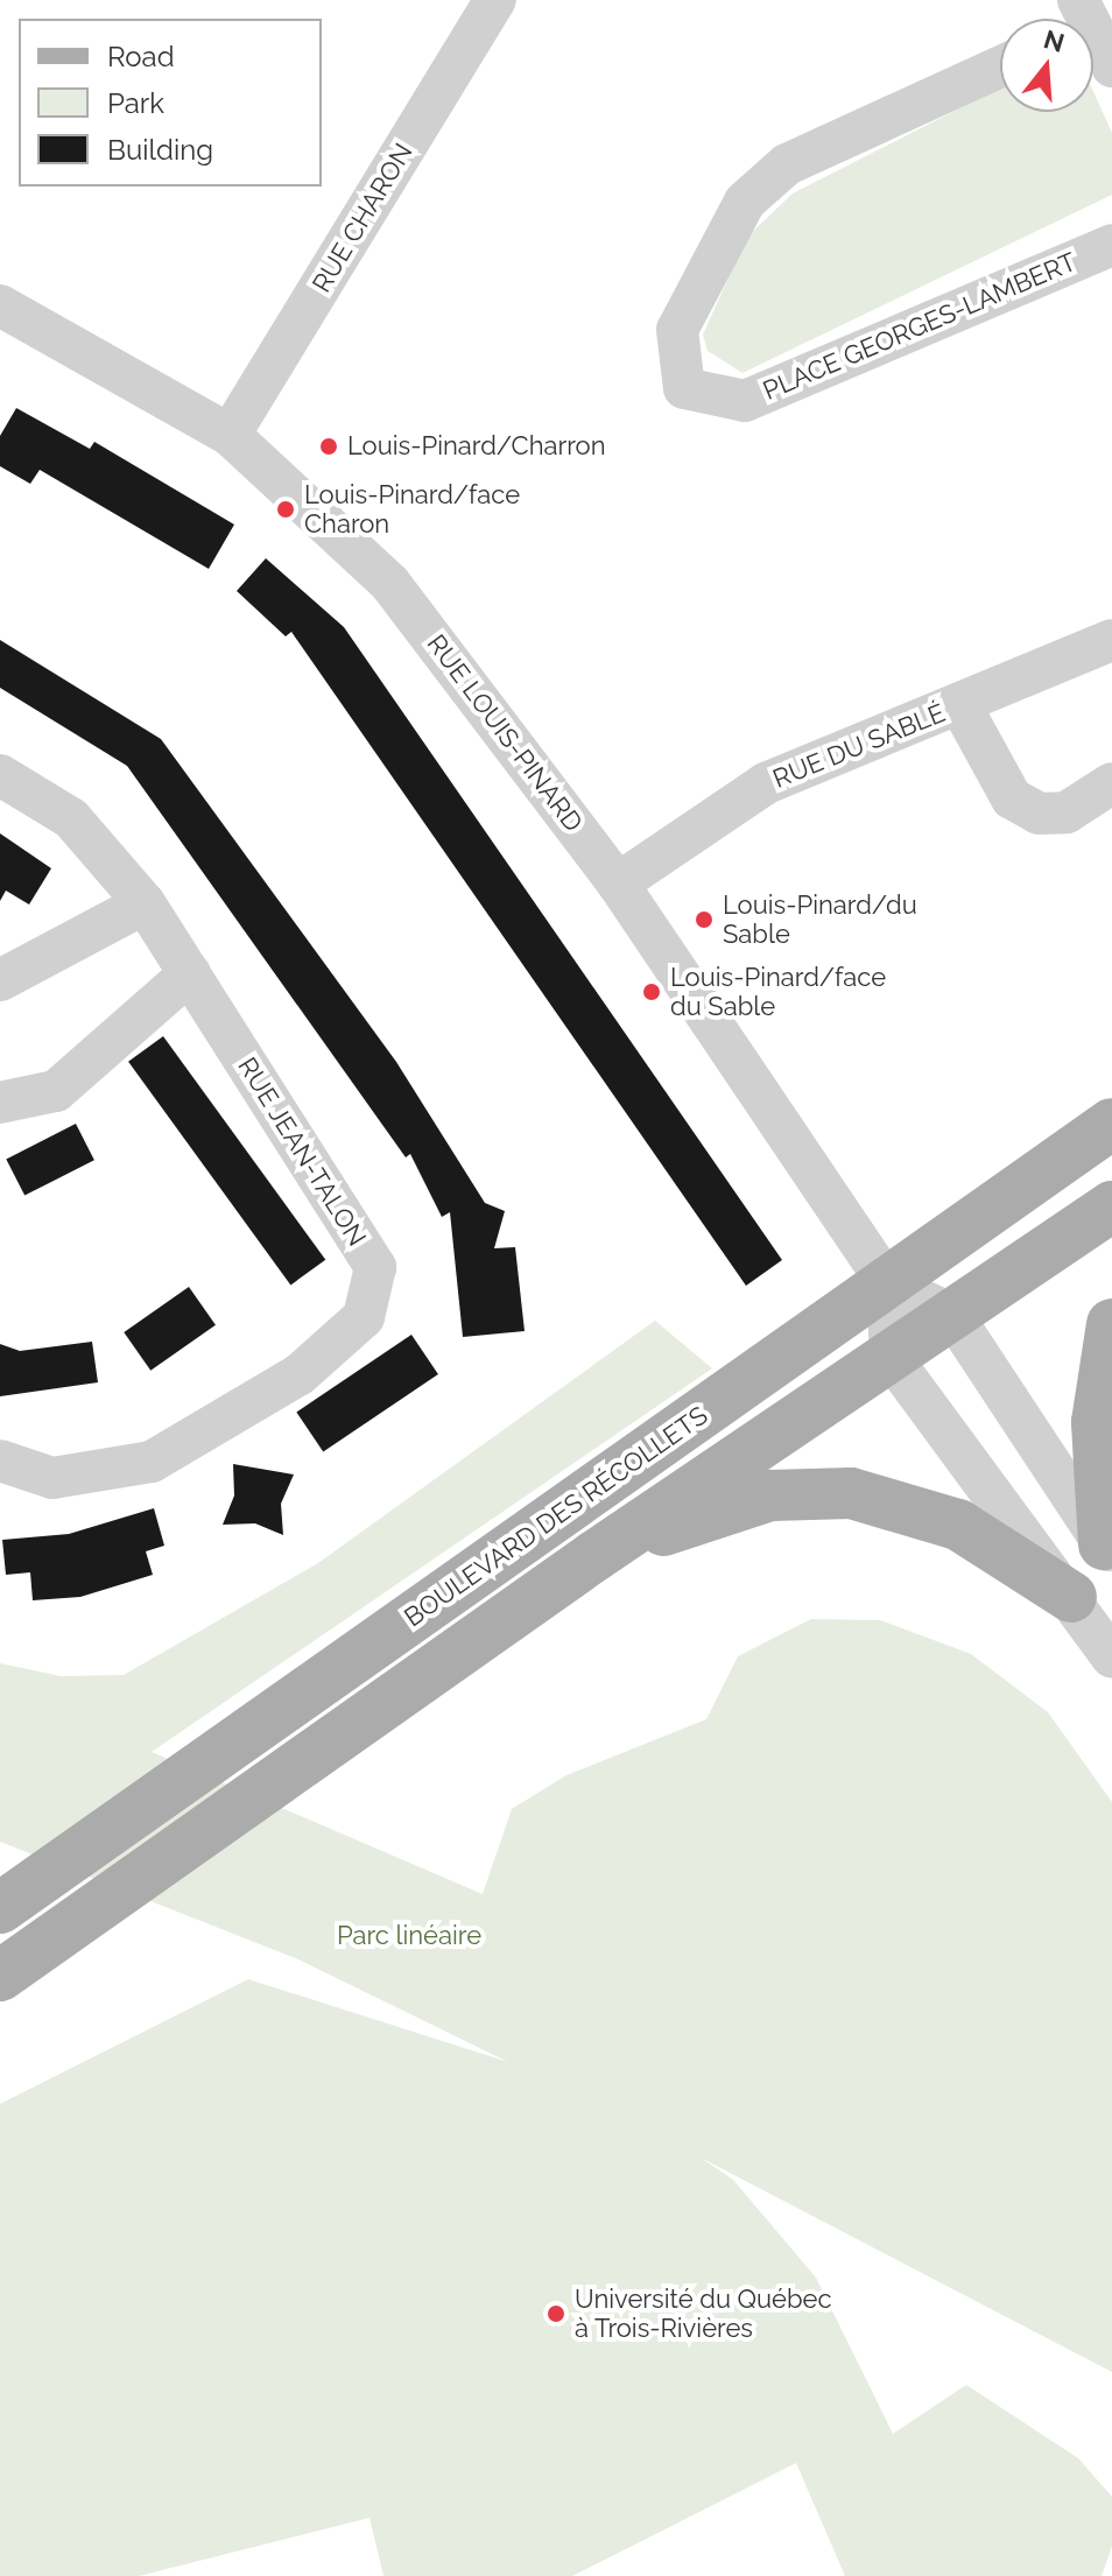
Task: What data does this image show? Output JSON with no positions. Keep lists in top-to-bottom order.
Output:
{
  "streets": {
    "main road": ["BOULEVARD DES RÉCOLLETS"],
    "street": [
      "RUE CHARON",
      "PLACE GEORGES-LAMBERT",
      "RUE LOUIS-PINARD",
      "RUE DU SABLÉ",
      "RUE JEAN-TALON"
    ]
  },
  "crossings": [
    ["RUE CHARON", "RUE LOUIS-PINARD"],
    ["RUE LOUIS-PINARD", "RUE DU SABLÉ"],
    ["RUE LOUIS-PINARD", "BOULEVARD DES RÉCOLLETS"]
  ],
  "parks": ["Parc linéaire"],
  "places": [
    "Louis-Pinard/Charron",
    "Louis-Pinard/face Charon",
    "Louis-Pinard/du Sable",
    "Louis-Pinard/face du Sable",
    "Université du Québec à Trois-Rivières"
  ],
  "legend": ["Road", "Park", "Building"],
  "north": "top"
}
